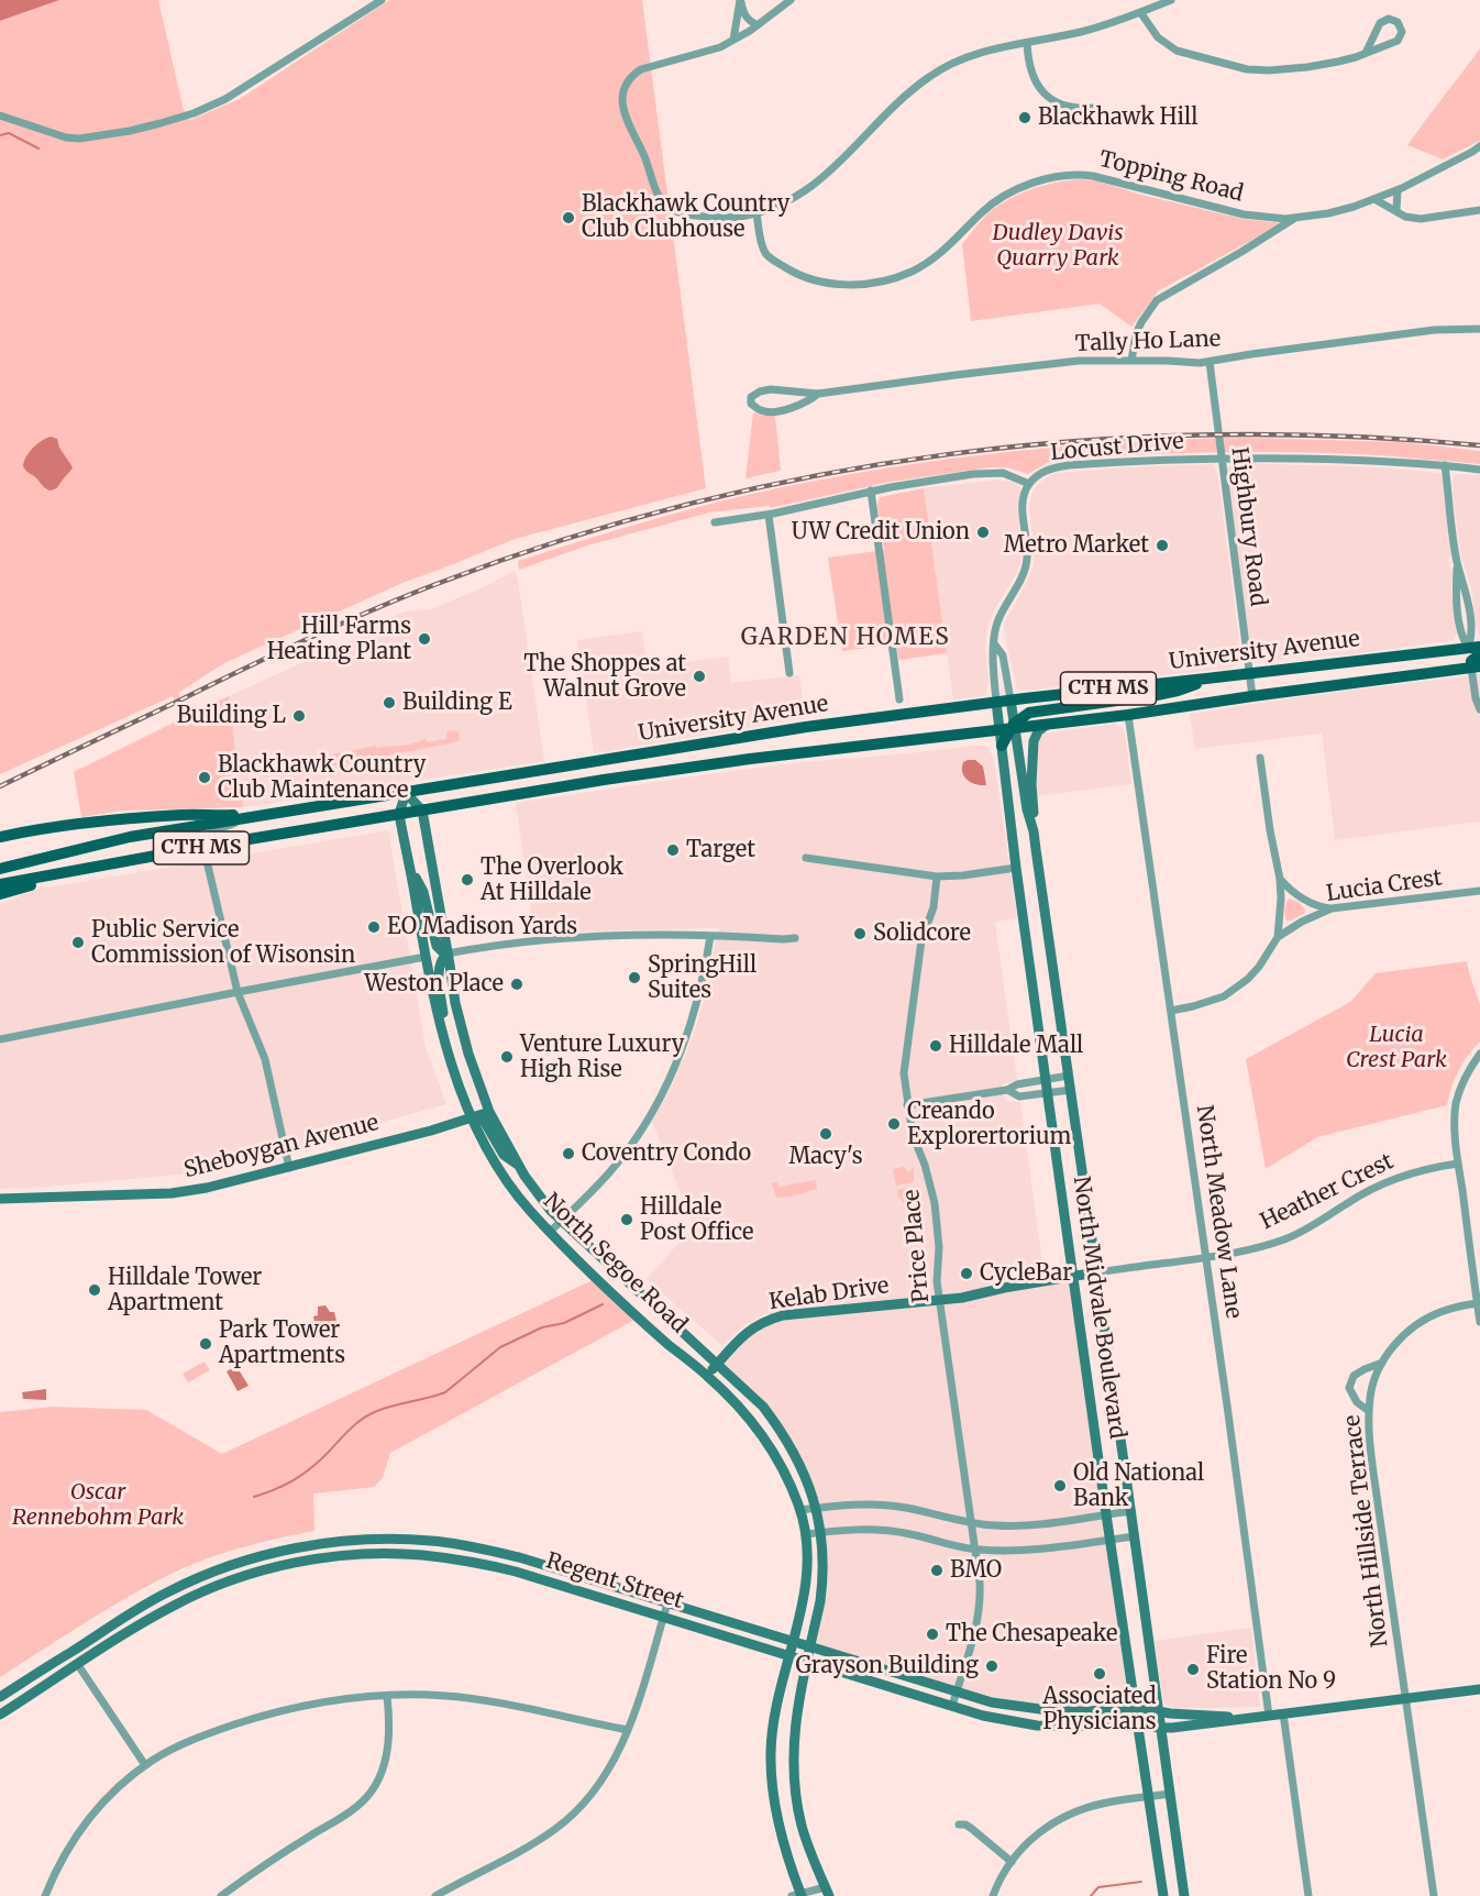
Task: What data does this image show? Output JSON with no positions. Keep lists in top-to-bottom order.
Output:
{
  "streets": {
    "main road": ["University Avenue", "CTH MS"],
    "street": [
      "Topping Road",
      "Tally Ho Lane",
      "Locust Drive",
      "Highbury Road",
      "Lucia Crest",
      "Sheboygan Avenue",
      "Heather Crest",
      "North Meadow Lane",
      "Price Place",
      "North Segoe Road",
      "Kelab Drive",
      "North Midvale Boulevard",
      "North Hillside Terrace",
      "Regent Street"
    ]
  },
  "crossings": [
    ["Tally Ho Lane", "Highbury Road"],
    ["Locust Drive", "Highbury Road"],
    ["Highbury Road", "University Avenue"],
    ["University Avenue", "North Meadow Lane"],
    ["University Avenue", "North Segoe Road"],
    ["University Avenue", "North Midvale Boulevard"],
    ["Lucia Crest", "North Meadow Lane"],
    ["Sheboygan Avenue", "North Segoe Road"],
    ["Heather Crest", "North Meadow Lane"],
    ["Heather Crest", "Price Place"],
    ["Heather Crest", "Kelab Drive"],
    ["Heather Crest", "North Midvale Boulevard"],
    ["North Meadow Lane", "Regent Street"],
    ["Price Place", "Kelab Drive"],
    ["Price Place", "Regent Street"],
    ["North Segoe Road", "Kelab Drive"],
    ["North Segoe Road", "Regent Street"],
    ["North Midvale Boulevard", "Regent Street"],
    ["North Hillside Terrace", "Regent Street"]
  ],
  "districts": ["GARDEN HOMES"],
  "parks": ["Dudley Davis Quarry Park", "Lucia Crest Park", "Oscar Rennebohm Park"],
  "places": [
    "Blackhawk Hill",
    "Blackhawk Country Club Clubhouse",
    "UW Credit Union",
    "Metro Market",
    "Hill Farms Heating Plant",
    "The Shoppes at Walnut Grove",
    "Building E",
    "Building L",
    "Blackhawk Country Club Maintenance",
    "Target",
    "The Overlook At Hilldale",
    "EO Madison Yards",
    "Solidcore",
    "Public Service Commission of Wisonsin",
    "SpringHill Suites",
    "Weston Place",
    "Hilldale Mall",
    "Venture Luxury High Rise",
    "Creando Explorertorium",
    "Macy's",
    "Coventry Condo",
    "Hilldale Post Office",
    "CycleBar",
    "Hilldale Tower Apartment",
    "Park Tower Apartments",
    "Old National Bank",
    "BMO",
    "The Chesapeake",
    "Grayson Building",
    "Fire Station No 9",
    "Associated Physicians"
  ]
}
